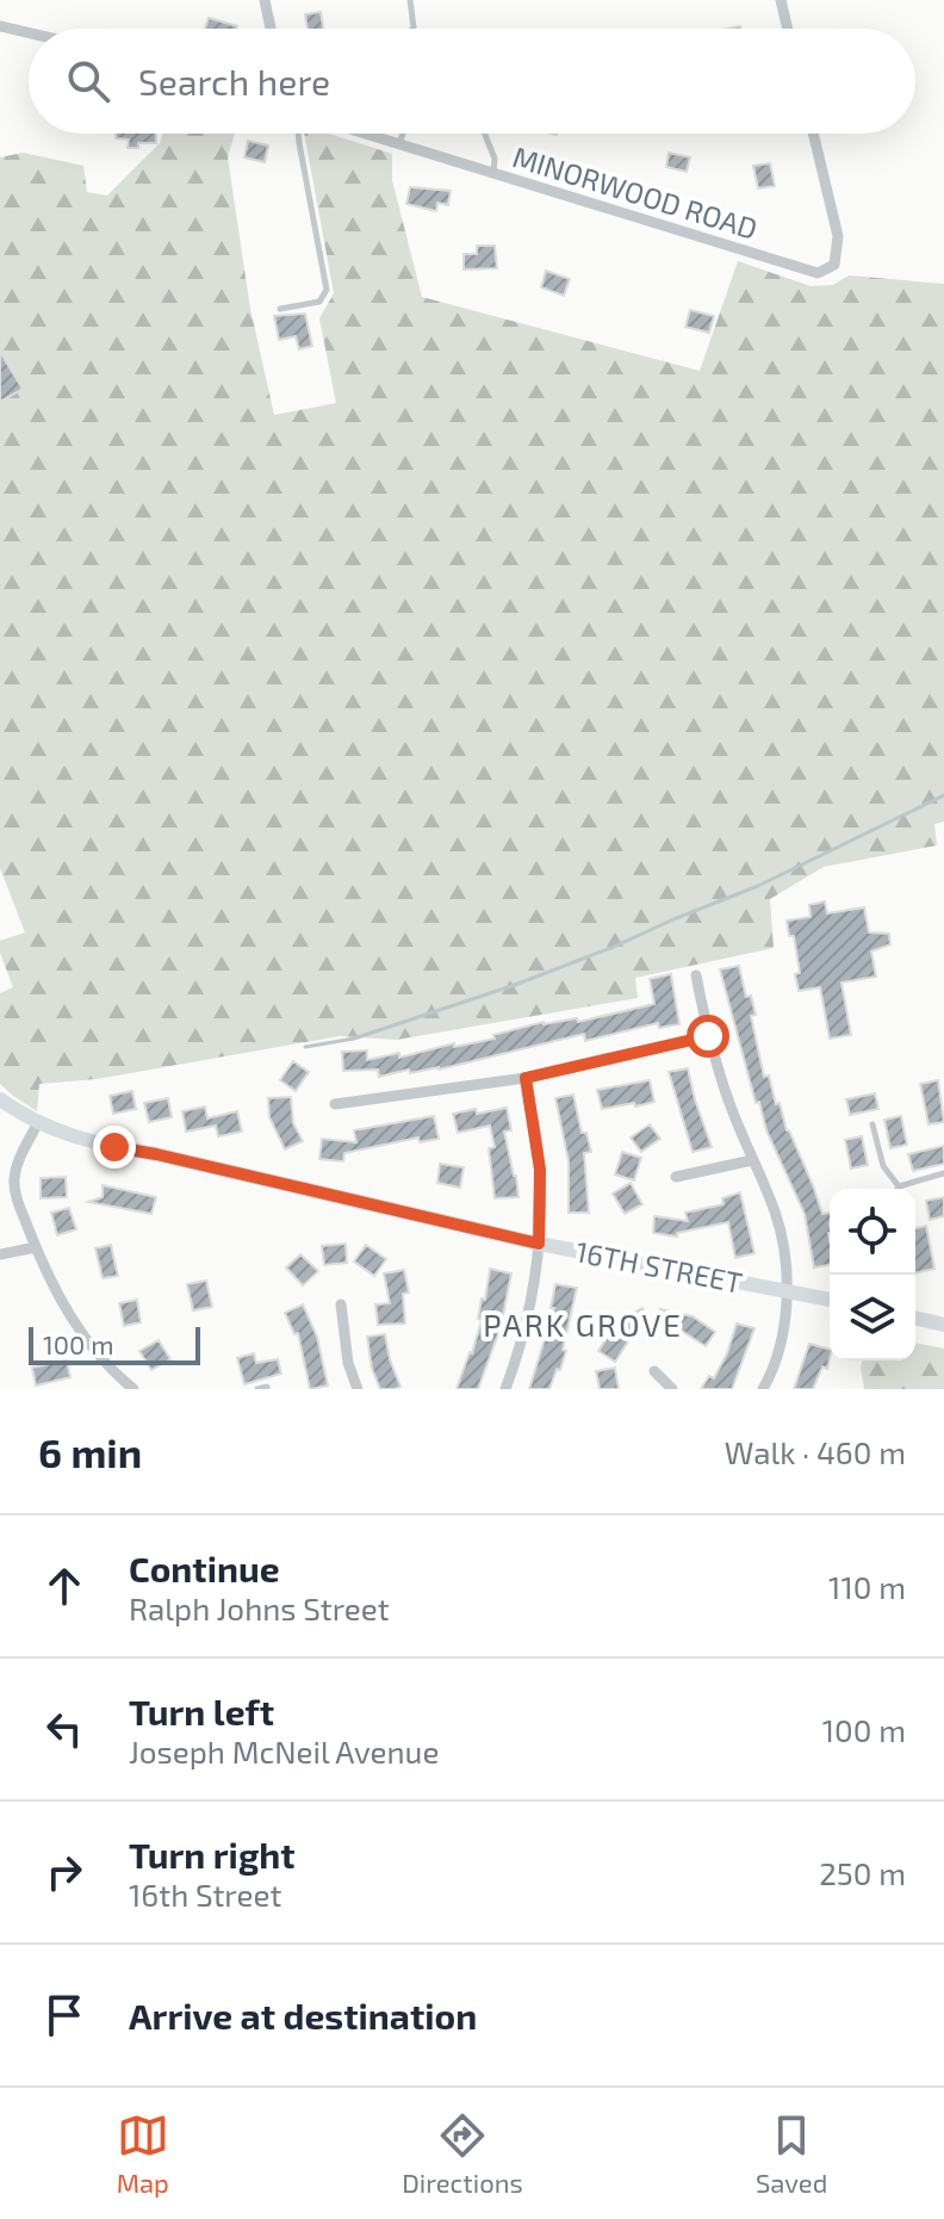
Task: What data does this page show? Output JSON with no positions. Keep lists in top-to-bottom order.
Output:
{
  "streets": {
    "street": ["MINORWOOD ROAD", "16TH STREET"]
  },
  "districts": ["PARK GROVE"],
  "scale_bar": "100 m",
  "page": {
    "search": "Search here",
    "scale": "100 m",
    "heading": ["6 min", "Walk · 460 m"],
    "list": [
      ["Continue", "Ralph Johns Street", "110 m"],
      ["Turn left", "Joseph McNeil Avenue", "100 m"],
      ["Turn right", "16th Street", "250 m"],
      "Arrive at destination"
    ],
    "nav": ["Map", "Directions", "Saved"]
  }
}
